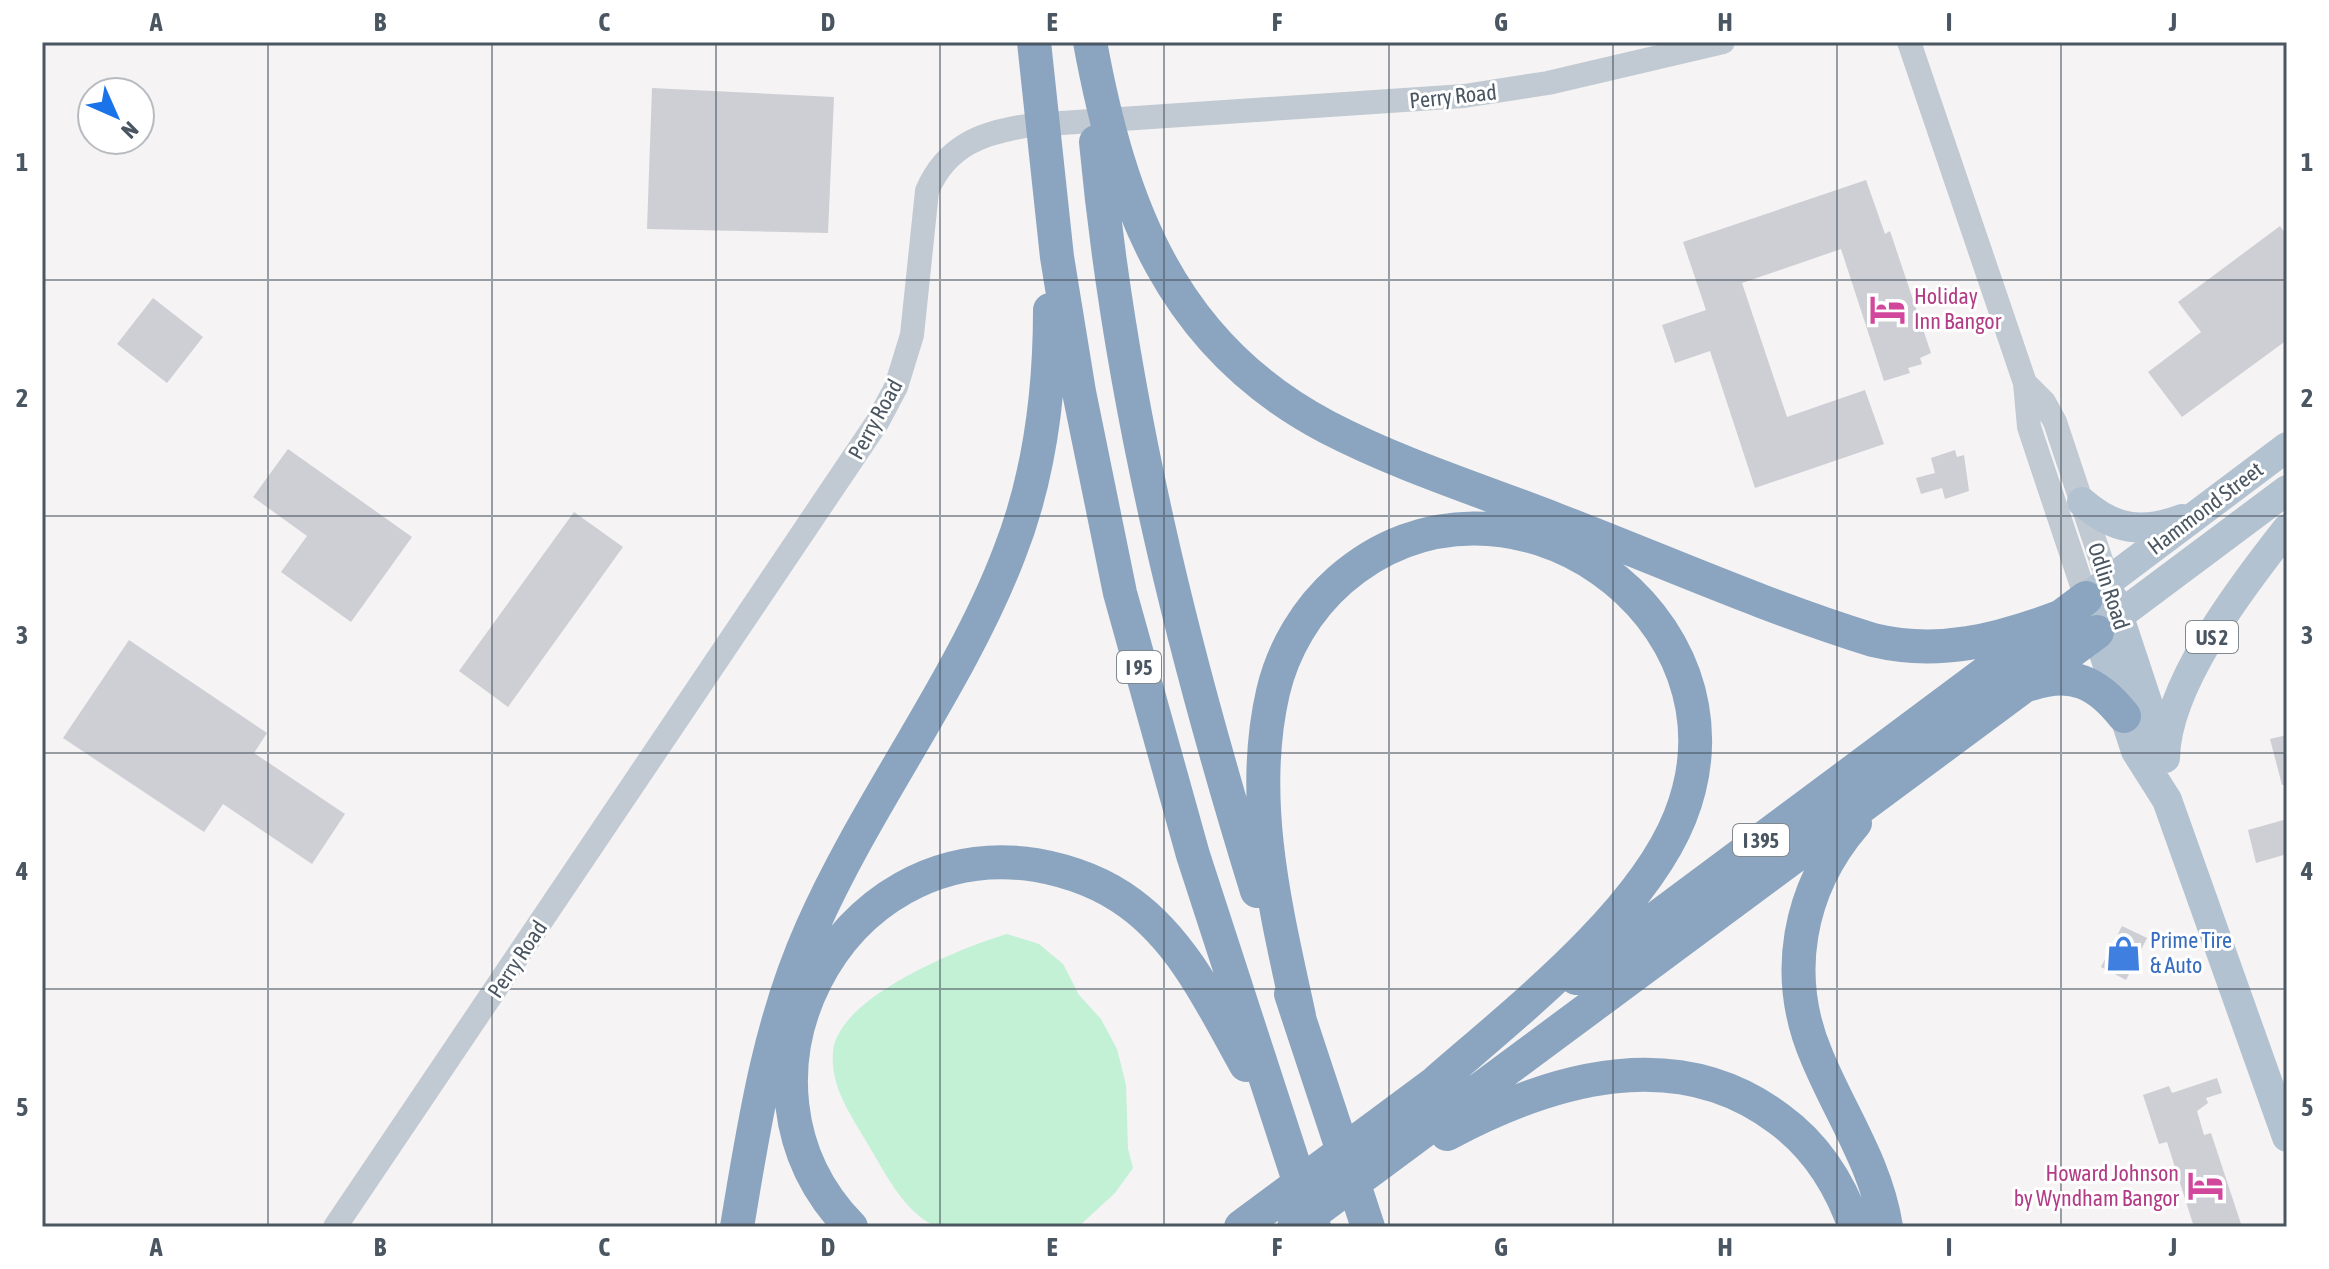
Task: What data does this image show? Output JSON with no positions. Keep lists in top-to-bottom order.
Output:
{
  "streets": {
    "highway": ["I 95", "I 395"],
    "main road": ["Hammond Street", "Odlin Road", "US 2"],
    "street": ["Perry Road"]
  },
  "crossings": [
    ["Hammond Street", "Odlin Road"],
    ["Hammond Street", "I 395"],
    ["Odlin Road", "US 2"],
    ["Odlin Road", "I 395"],
    ["I 95", "I 395"]
  ],
  "places": {
    "hotel": ["Holiday Inn Bangor", "Howard Johnson by Wyndham Bangor"],
    "shop": ["Prime Tire & Auto"]
  },
  "north": "bottom right",
  "grid": {
    "columns": [
      "A",
      "B",
      "C",
      "D",
      "E",
      "F",
      "G",
      "H",
      "I",
      "J"
    ],
    "rows": [
      "1",
      "2",
      "3",
      "4",
      "5"
    ]
  }
}
